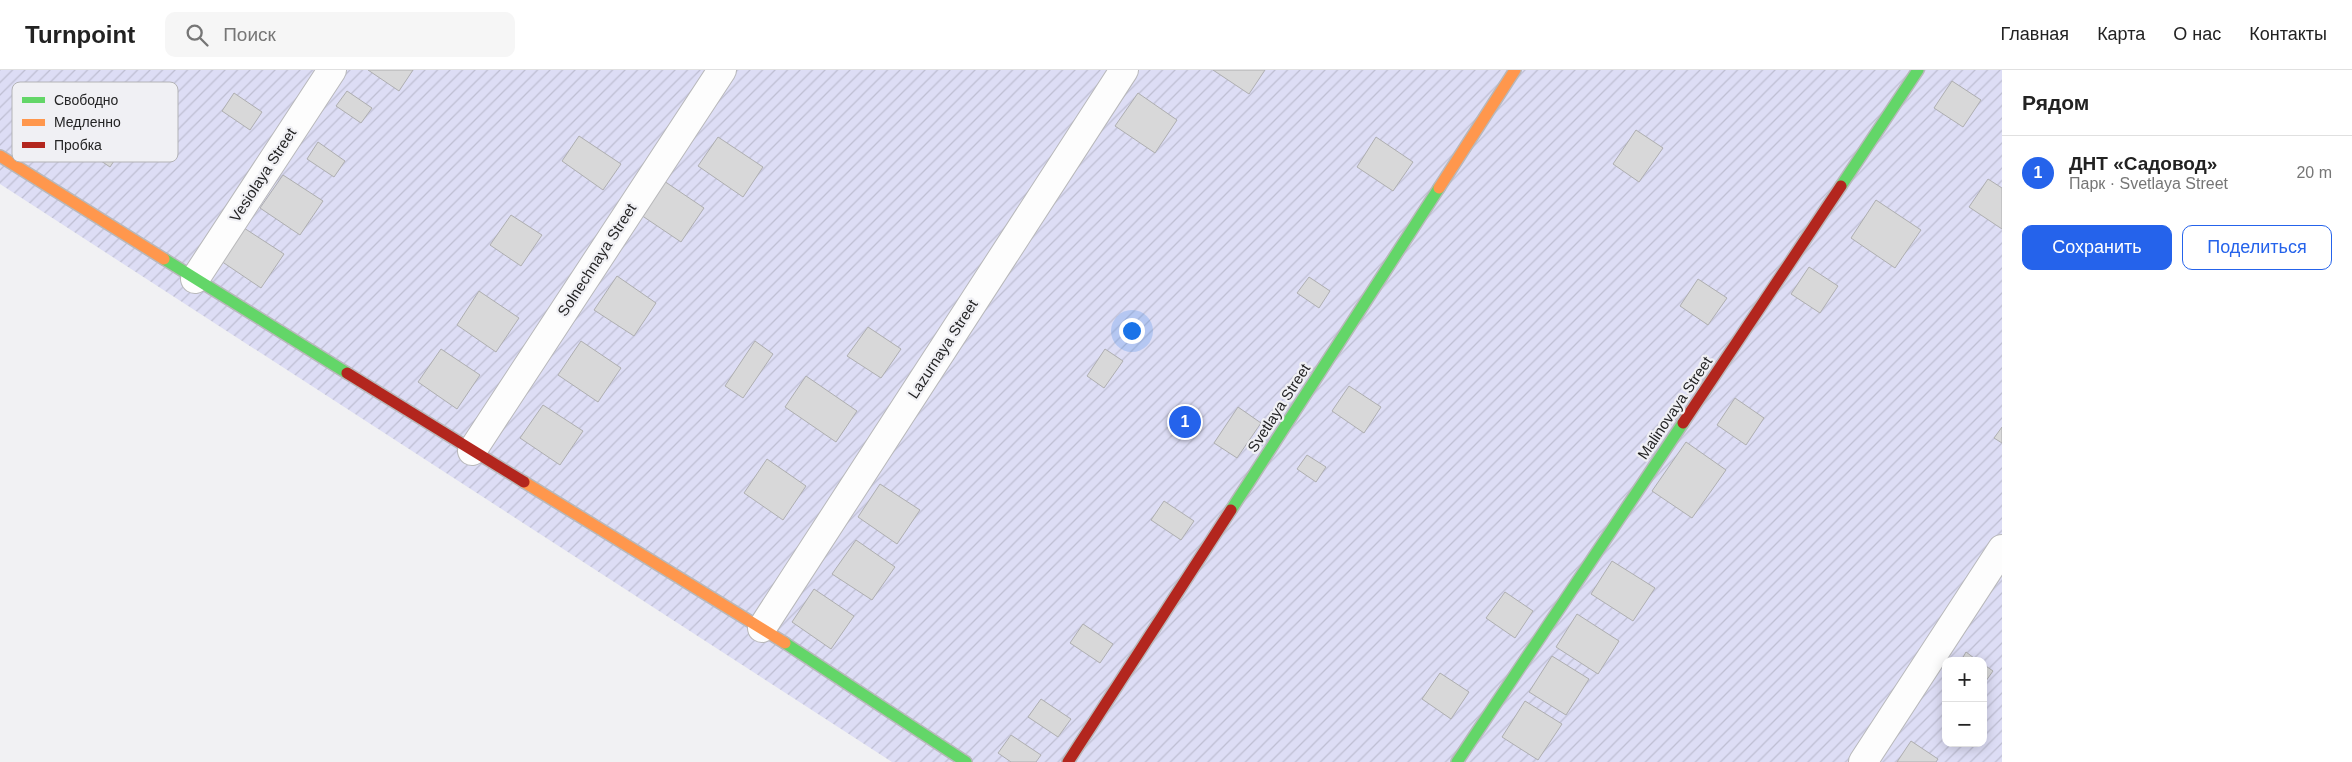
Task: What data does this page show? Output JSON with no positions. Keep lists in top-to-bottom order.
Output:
{
  "streets": {
    "street": [
      "Vesiolaya Street",
      "Solnechnaya Street",
      "Lazurnaya Street",
      "Svetlaya Street",
      "Malinovaya Street"
    ]
  },
  "legend": ["Свободно", "Медленно", "Пробка"],
  "page": {
    "header": "Turnpoint",
    "search": "Поиск",
    "nav": [
      "Главная",
      "Карта",
      "О нас",
      "Контакты"
    ],
    "heading": "Рядом",
    "list": [
      {
        "mark": "1",
        "name": "ДНТ «Садовод»",
        "note": "Парк · Svetlaya Street",
        "value": "20 m"
      }
    ],
    "buttons": ["Сохранить", "Поделиться"],
    "pins": "1",
    "map_buttons": ["+", "−"]
  }
}
